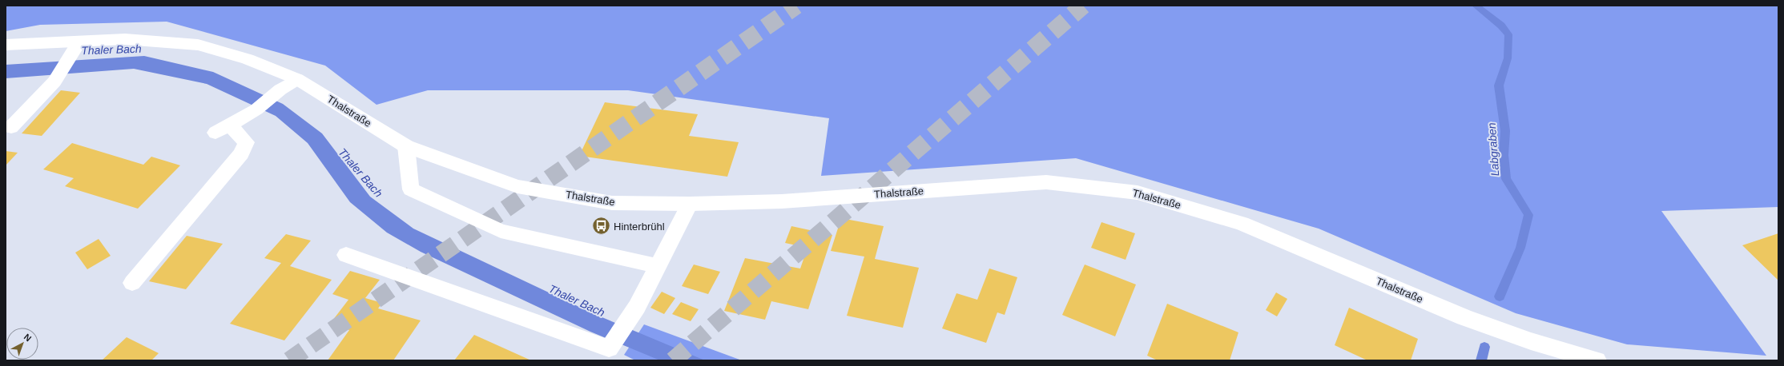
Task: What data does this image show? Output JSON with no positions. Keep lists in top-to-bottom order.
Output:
{
  "streets": {
    "main road": ["Thalstraße"]
  },
  "water": ["Thaler Bach", "Labgraben"],
  "places": {
    "bus stop": ["Hinterbrühl"]
  },
  "north": "top right"
}
